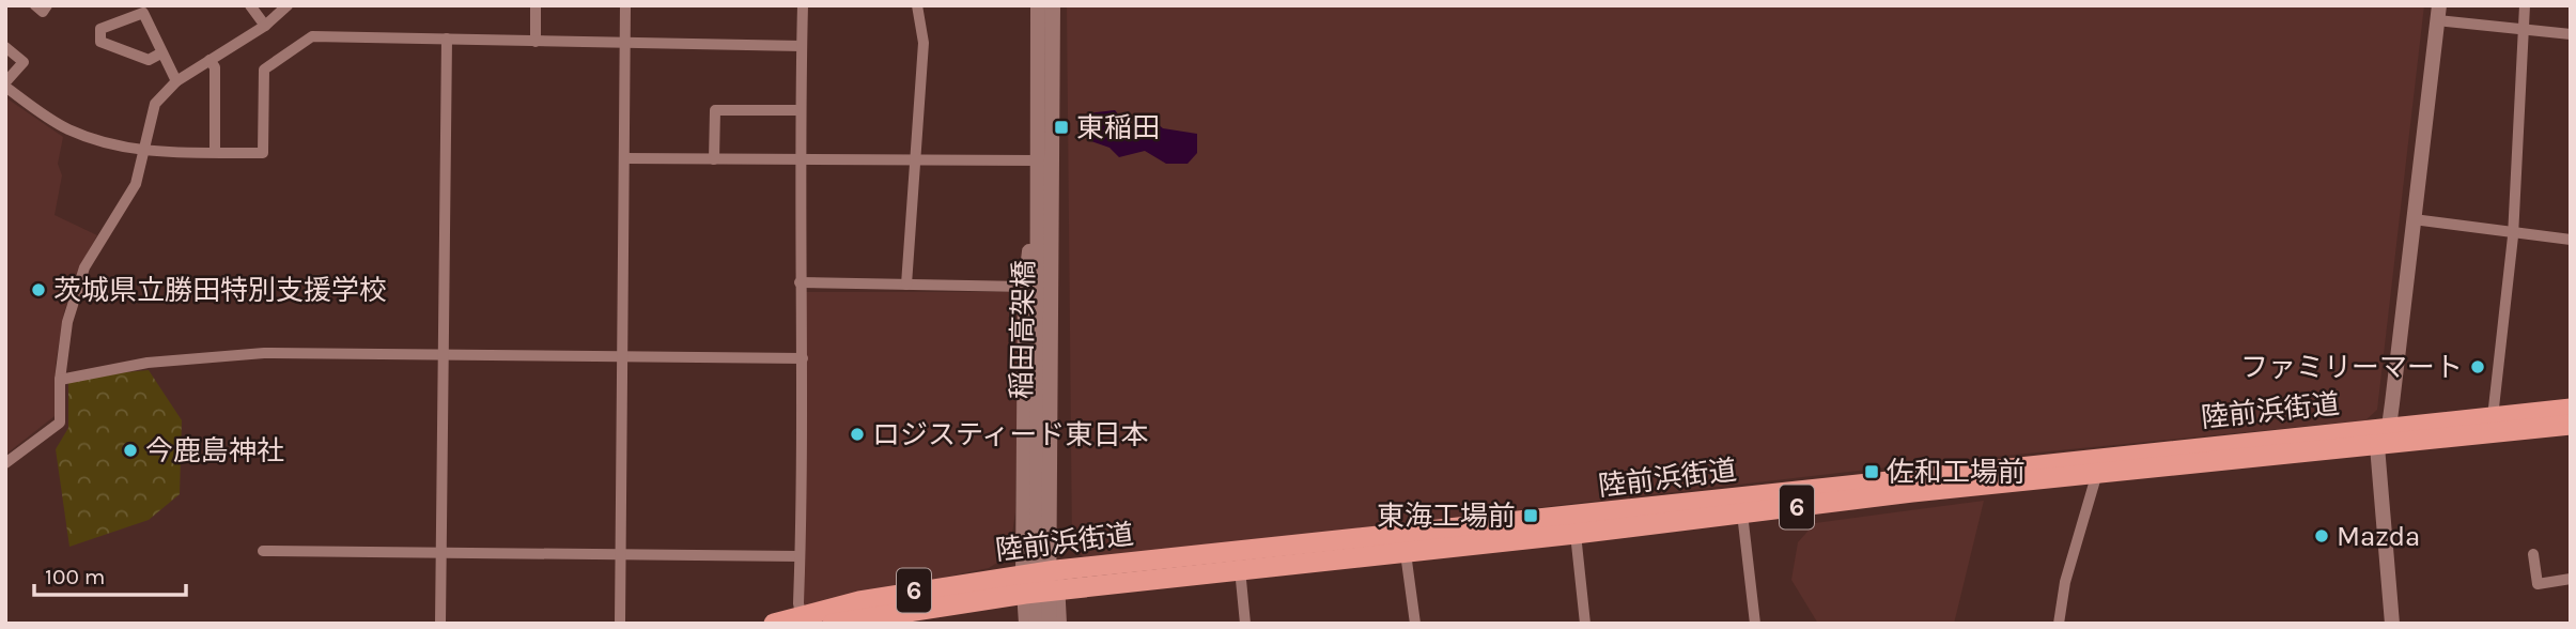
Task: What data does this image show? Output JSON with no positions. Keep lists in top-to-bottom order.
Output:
{
  "streets": {
    "highway": ["陸前浜街道", "6"],
    "street": ["稲田高架橋"]
  },
  "places": {
    "transit": ["東稲田", "佐和工場前", "東海工場前"],
    "other": [
      "茨城県立勝田特別支援学校",
      "ファミリーマート",
      "ロジスティード東日本",
      "今鹿島神社",
      "Mazda"
    ]
  },
  "scale_bar": "100 m"
}
